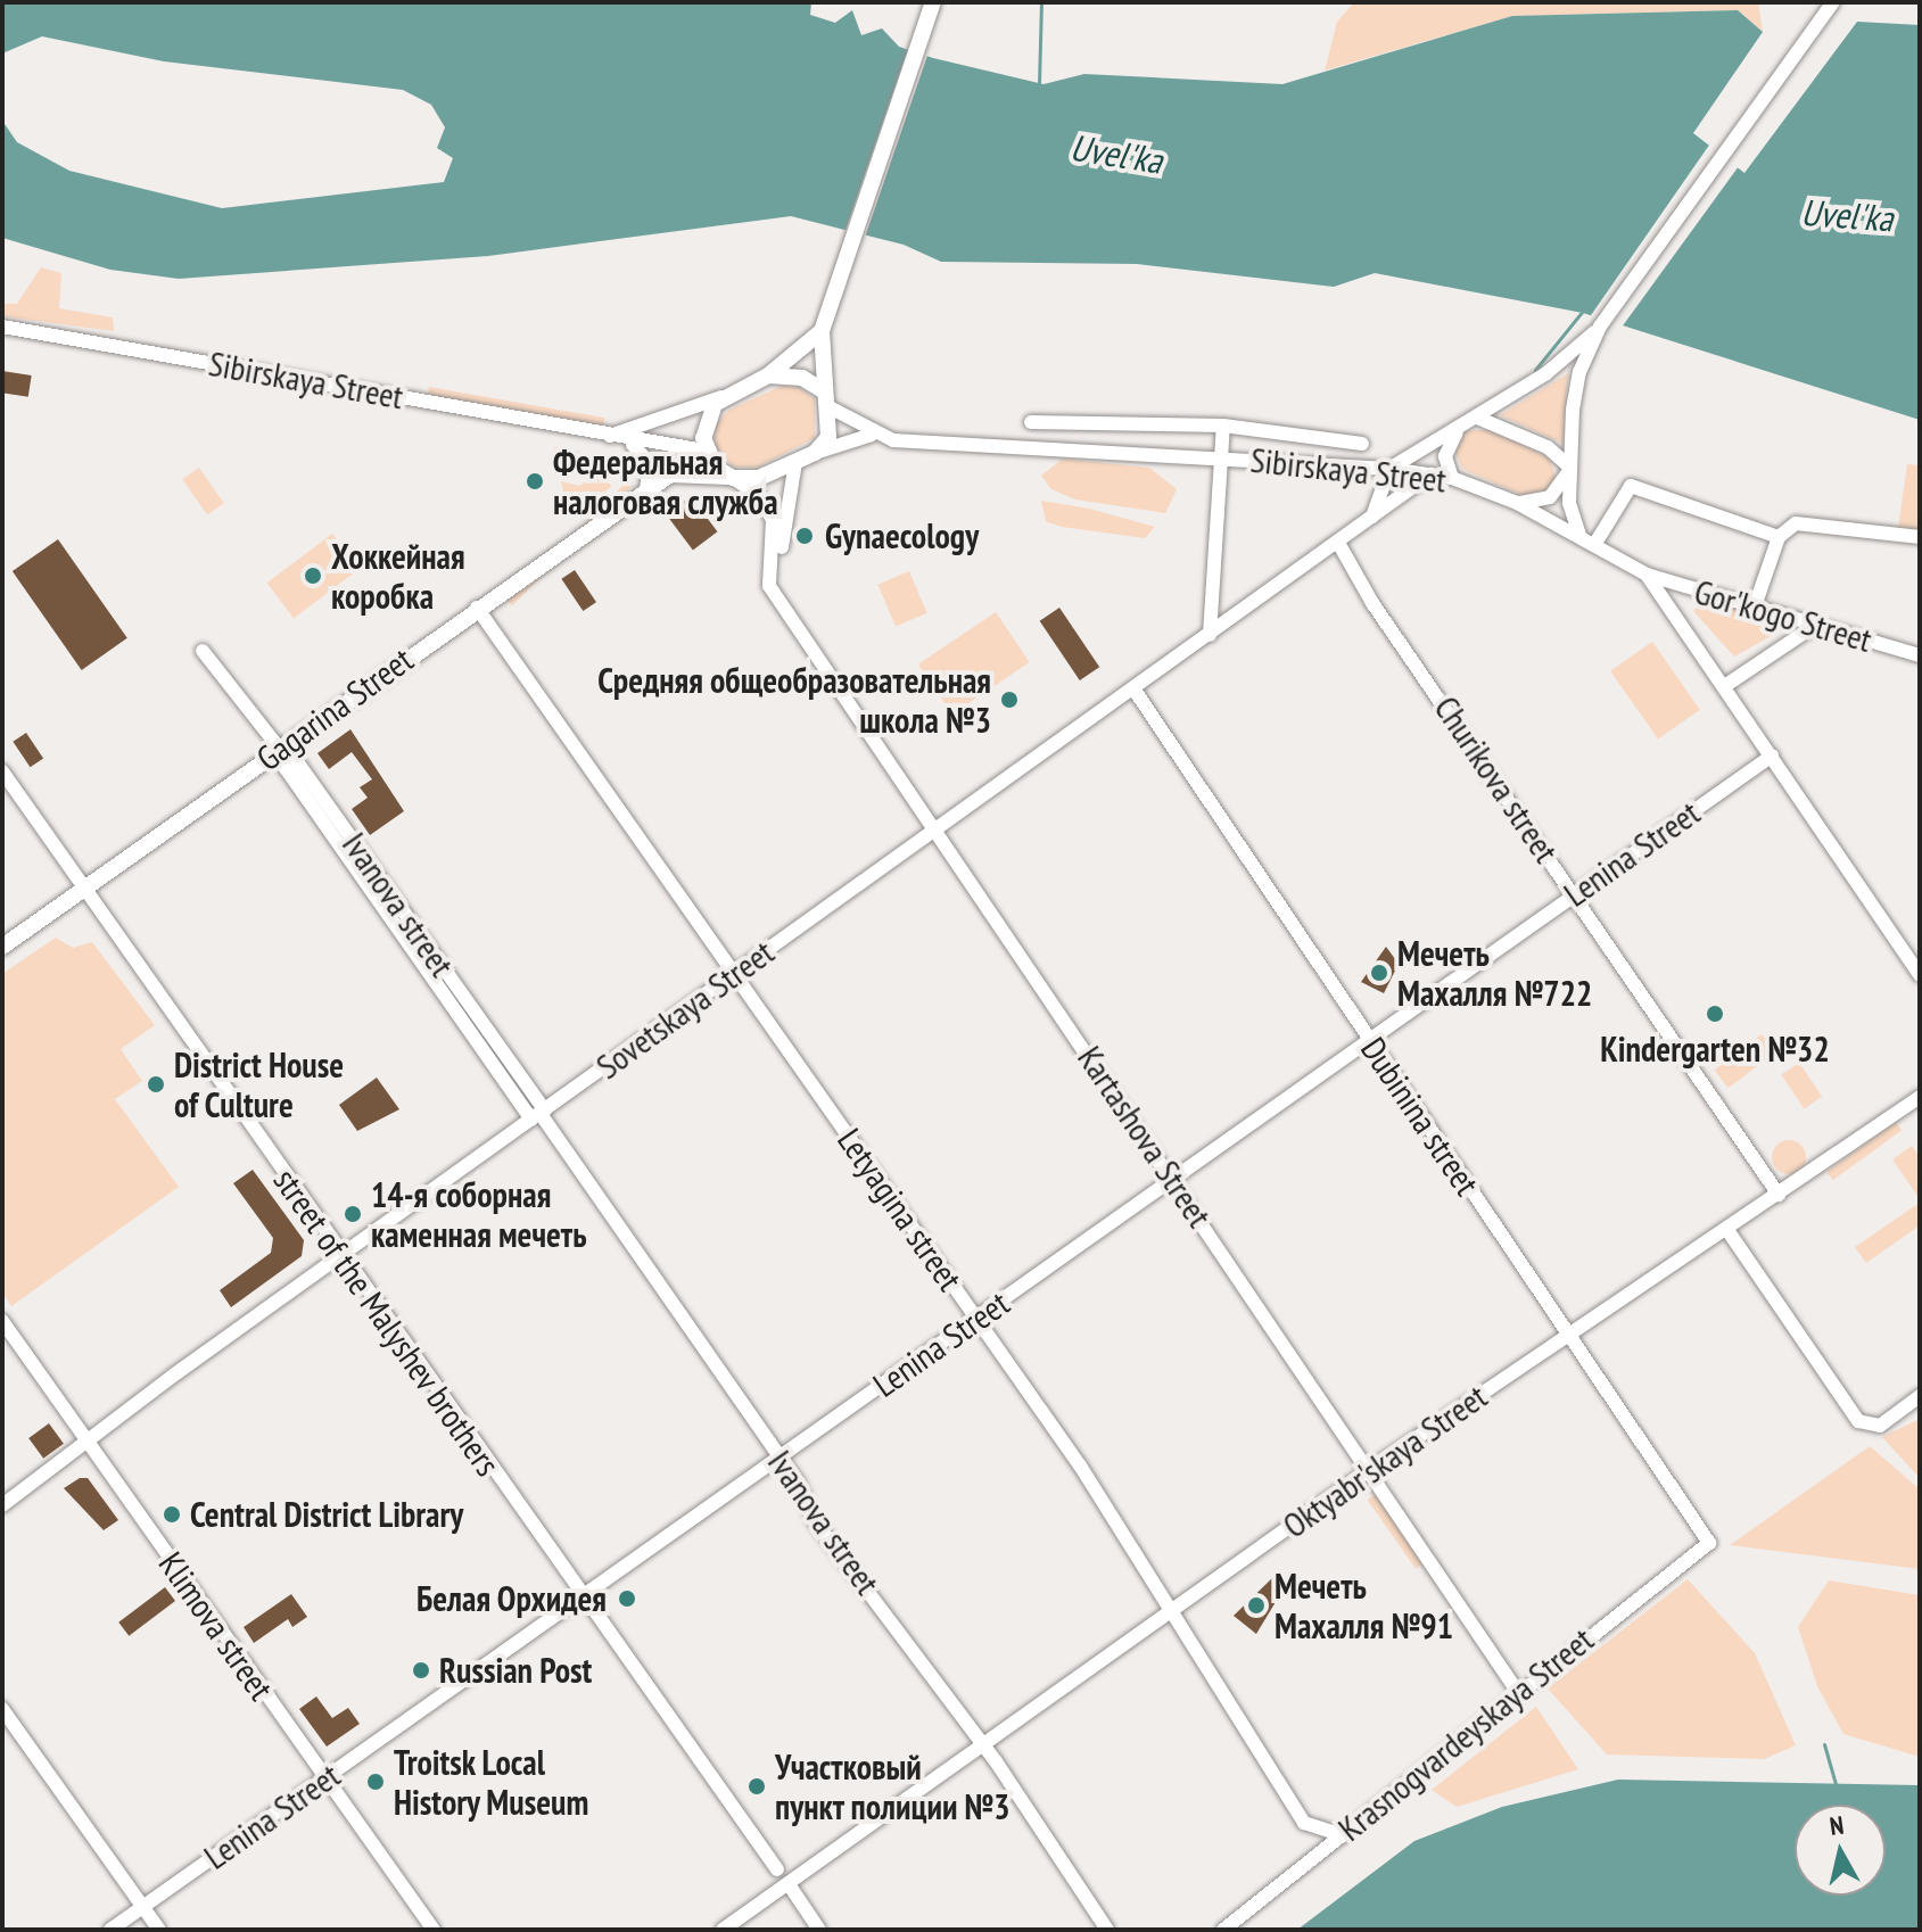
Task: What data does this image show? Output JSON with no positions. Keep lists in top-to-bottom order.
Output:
{
  "streets": {
    "main road": ["Gagarina Street"],
    "street": [
      "Sibirskaya Street",
      "Gor'kogo Street",
      "Churikova street",
      "Lenina Street",
      "Ivanova street",
      "Sovetskaya Street",
      "Dubinina street",
      "Kartashova Street",
      "Letyagina street",
      "street of the Malyshev brothers",
      "Oktyabr'skaya Street",
      "Klimova street",
      "Krasnogvardeyskaya Street"
    ]
  },
  "crossings": [
    ["Sibirskaya Street", "Gor'kogo Street"],
    ["Sibirskaya Street", "Gagarina Street"],
    ["Sibirskaya Street", "Lenina Street"],
    ["Sibirskaya Street", "Sovetskaya Street"],
    ["Gagarina Street", "Ivanova street"],
    ["Gagarina Street", "Letyagina street"],
    ["Gagarina Street", "street of the Malyshev brothers"],
    ["Churikova street", "Lenina Street"],
    ["Churikova street", "Sovetskaya Street"],
    ["Churikova street", "Oktyabr'skaya Street"],
    ["Lenina Street", "Ivanova street"],
    ["Lenina Street", "Dubinina street"],
    ["Lenina Street", "Kartashova Street"],
    ["Lenina Street", "Letyagina street"],
    ["Lenina Street", "street of the Malyshev brothers"],
    ["Lenina Street", "Klimova street"],
    ["Ivanova street", "Sovetskaya Street"],
    ["Ivanova street", "Oktyabr'skaya Street"],
    ["Sovetskaya Street", "Dubinina street"],
    ["Sovetskaya Street", "Kartashova Street"],
    ["Sovetskaya Street", "Letyagina street"],
    ["Sovetskaya Street", "street of the Malyshev brothers"],
    ["Sovetskaya Street", "Klimova street"],
    ["Dubinina street", "Oktyabr'skaya Street"],
    ["Dubinina street", "Krasnogvardeyskaya Street"],
    ["Kartashova Street", "Oktyabr'skaya Street"],
    ["Kartashova Street", "Krasnogvardeyskaya Street"],
    ["Letyagina street", "Oktyabr'skaya Street"],
    ["Letyagina street", "Krasnogvardeyskaya Street"]
  ],
  "water": ["Uvel'ka"],
  "places": [
    "Федеральная налоговая служба",
    "Gynaecology",
    "Хоккейная коробка",
    "Средняя общеобразовательная школа №3",
    "Мечеть Махалля №722",
    "Kindergarten №32",
    "District House of Culture",
    "14-я соборная каменная мечеть",
    "Central District Library",
    "Белая Орхидея",
    "Мечеть Махалля №91",
    "Russian Post",
    "Troitsk Local History Museum",
    "Участковый пункт полиции №3"
  ],
  "north": "top"
}
